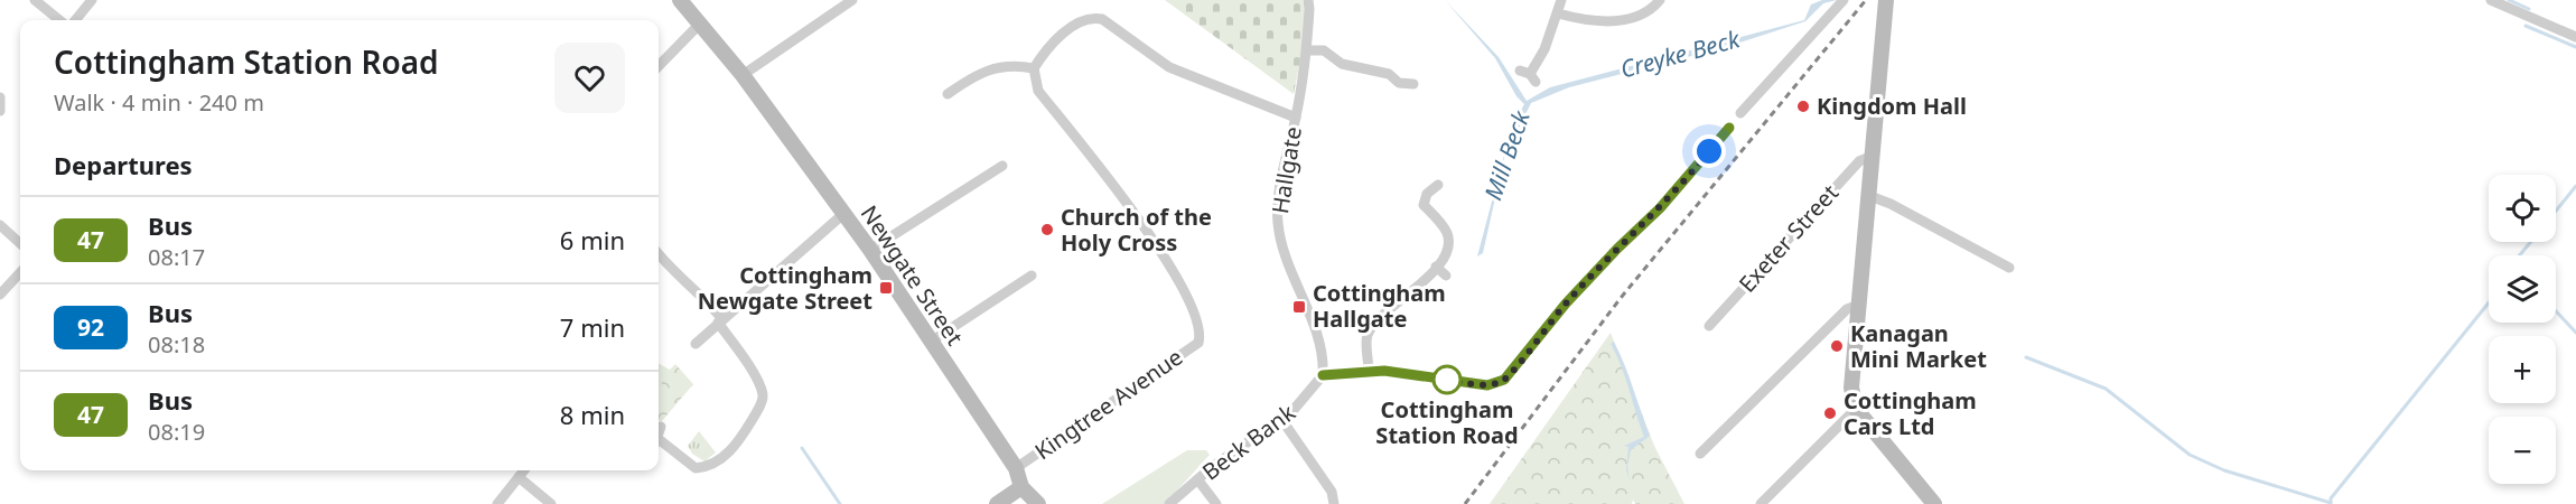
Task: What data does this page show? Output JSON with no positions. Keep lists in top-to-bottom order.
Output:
{
  "streets": {
    "main road": ["Newgate Street"],
    "street": [
      "Hallgate",
      "Exeter Street",
      "Kingtree Avenue",
      "Beck Bank"
    ]
  },
  "crossings": [
    ["Hallgate", "Beck Bank"],
    ["Newgate Street", "Kingtree Avenue"]
  ],
  "water": ["Creyke Beck", "Mill Beck"],
  "places": {
    "other": [
      "Kingdom Hall",
      "Church of the Holy Cross",
      "Kanagan Mini Market",
      "Cottingham Station Road",
      "Cottingham Cars Ltd"
    ],
    "transit": ["Cottingham Newgate Street", "Cottingham Hallgate"]
  },
  "lines": ["bus line 47"],
  "page": {
    "heading": [
      ["Cottingham Station Road", "Walk · 4 min · 240 m"],
      "Departures"
    ],
    "map_buttons": ["+", "−"],
    "list": [
      {
        "mark": "47",
        "name": "Bus",
        "note": "08:17",
        "value": "6 min"
      },
      {
        "mark": "92",
        "name": "Bus",
        "note": "08:18",
        "value": "7 min"
      },
      {
        "mark": "47",
        "name": "Bus",
        "note": "08:19",
        "value": "8 min"
      }
    ]
  }
}
